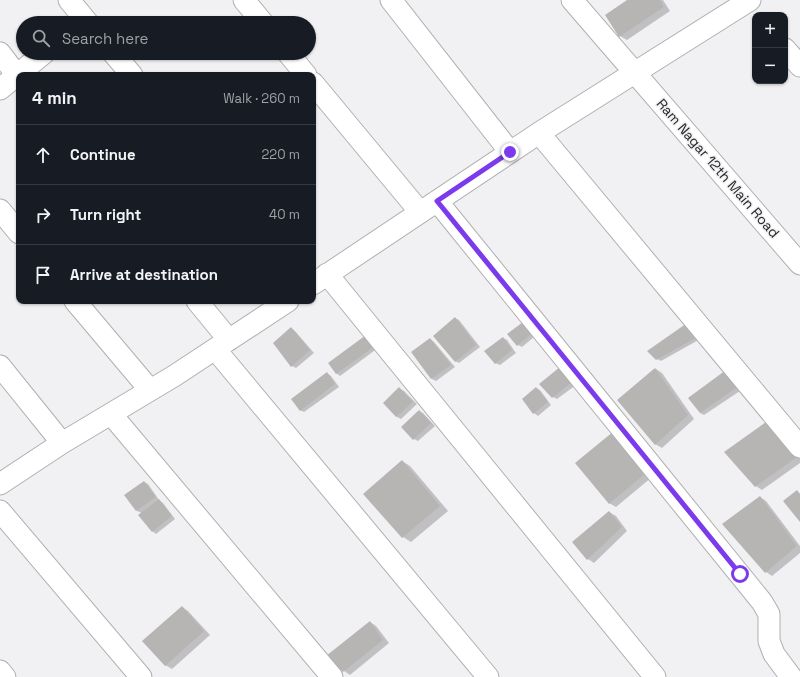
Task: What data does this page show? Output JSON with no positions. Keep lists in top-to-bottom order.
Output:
{
  "streets": {
    "street": ["Ram Nagar 12th Main Road"]
  },
  "page": {
    "map_buttons": ["+", "−"],
    "search": "Search here",
    "heading": ["4 min", "Walk · 260 m"],
    "list": [
      ["Continue", "220 m"],
      ["Turn right", "40 m"],
      "Arrive at destination"
    ]
  }
}
